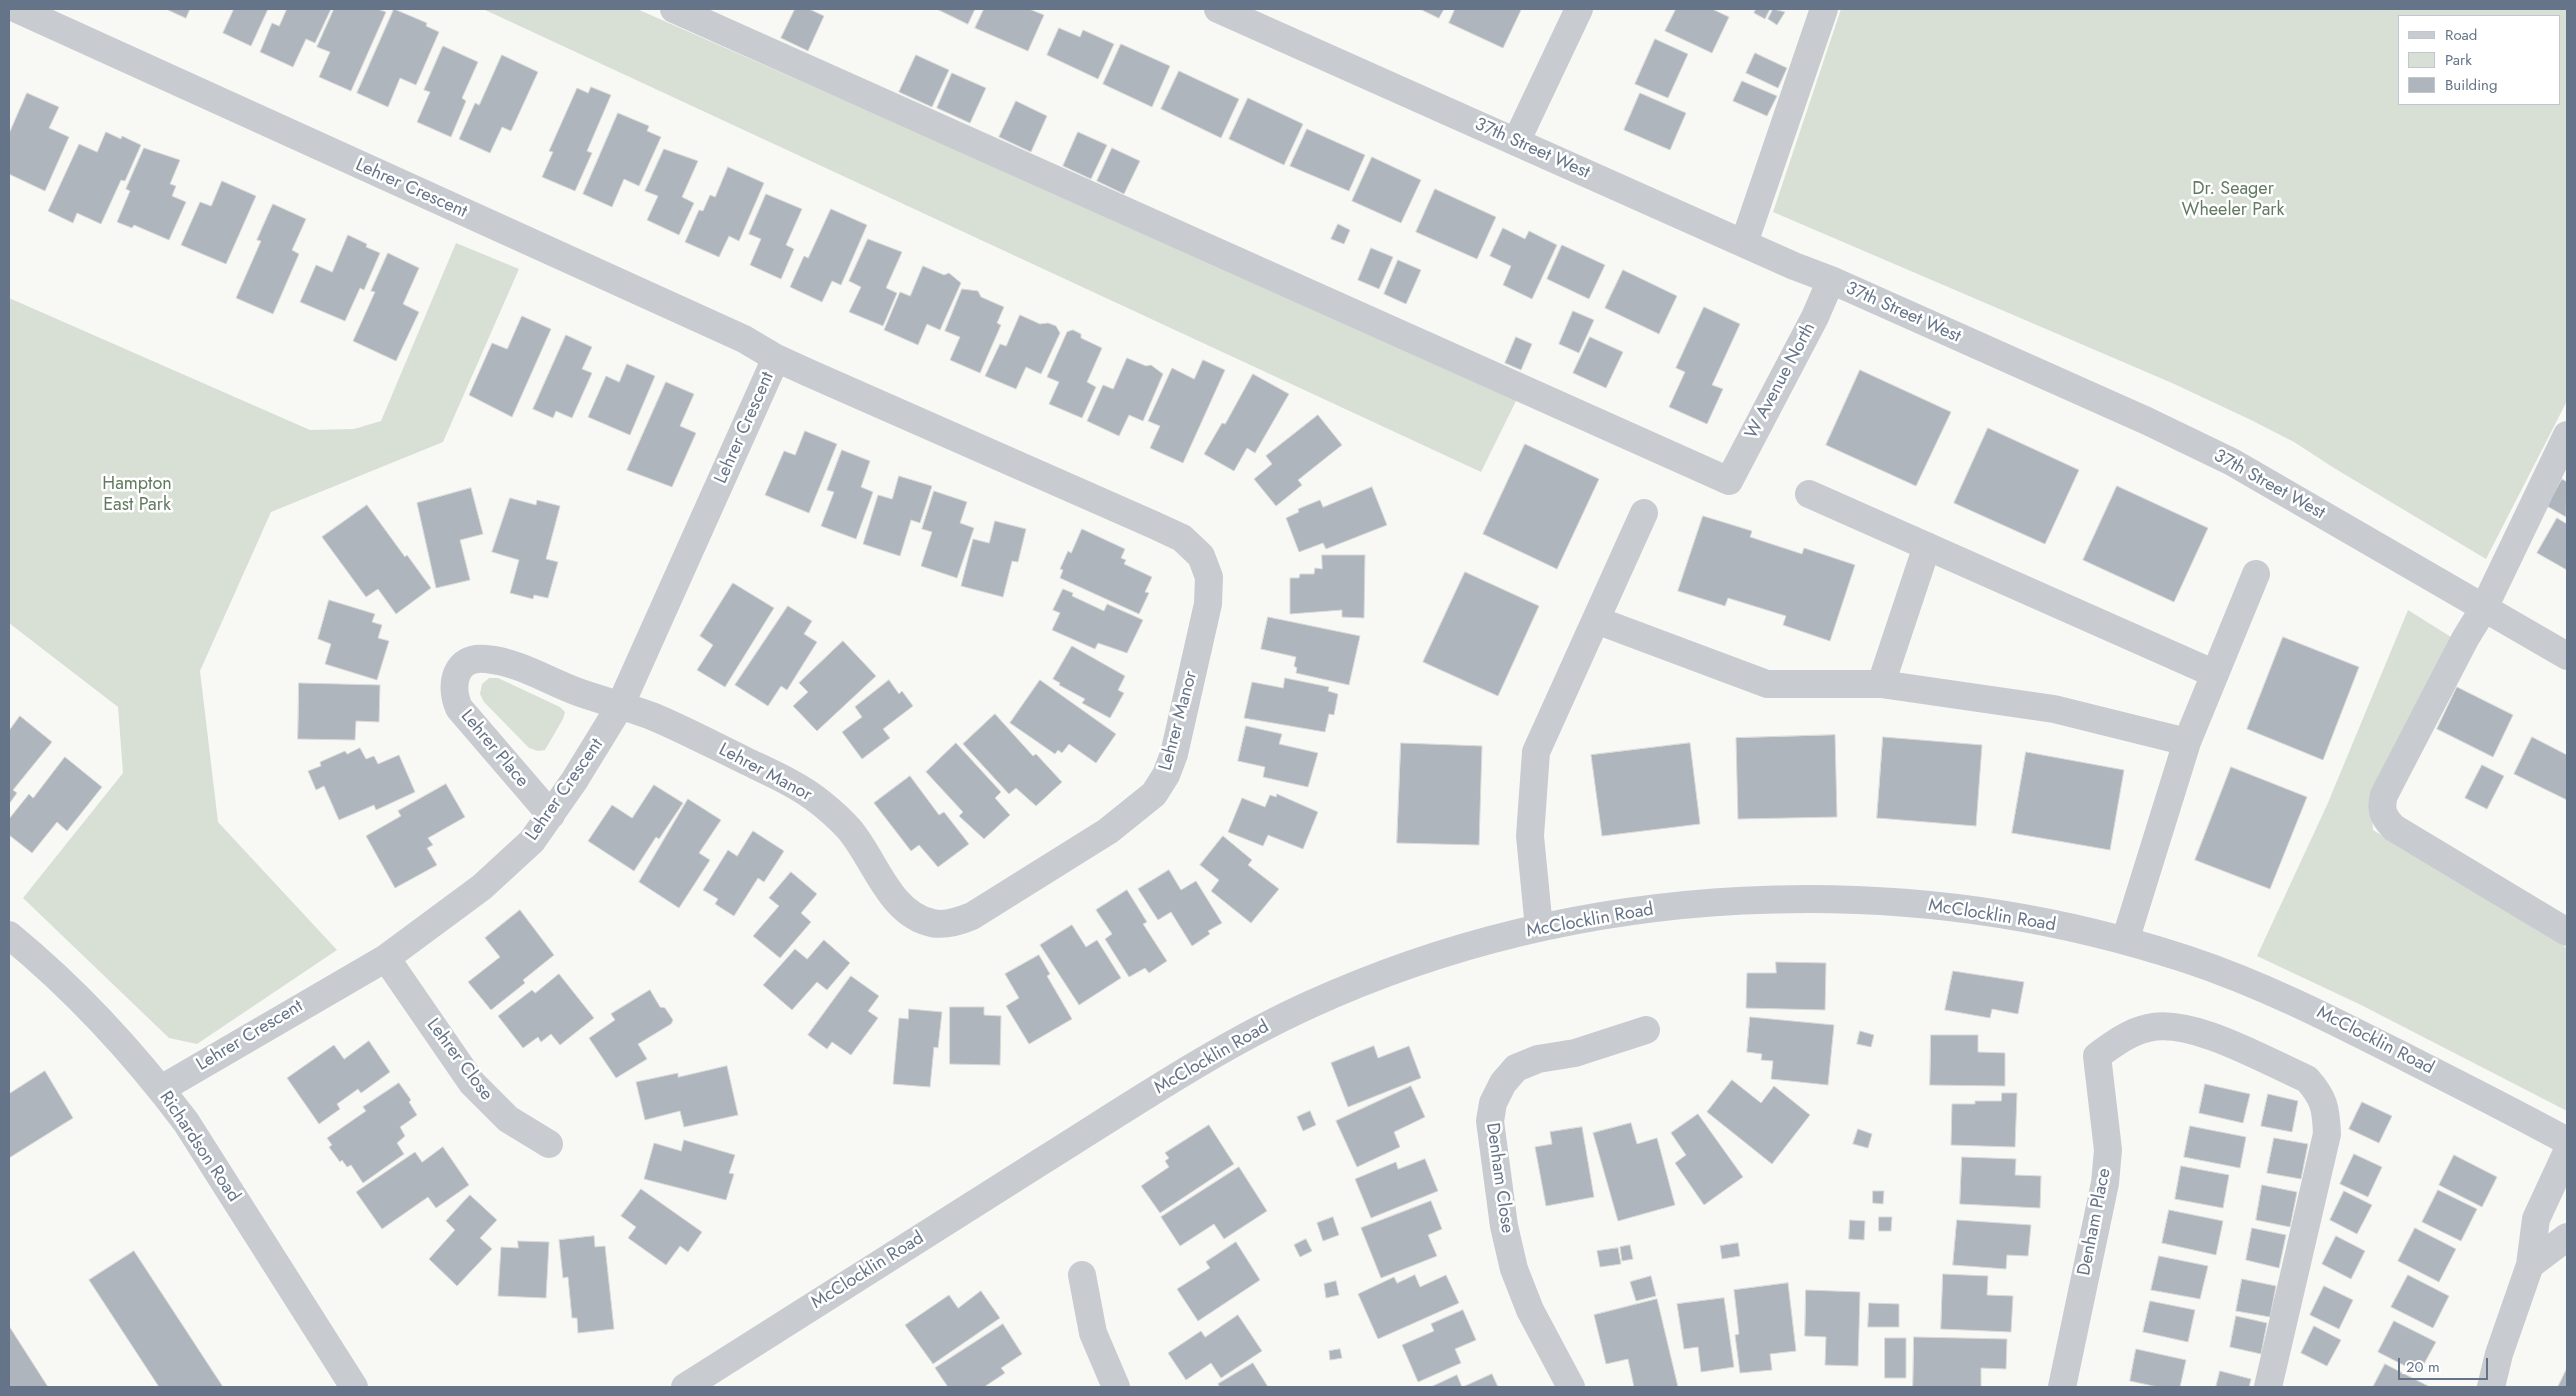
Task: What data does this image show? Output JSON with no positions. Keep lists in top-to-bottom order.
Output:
{
  "streets": {
    "street": [
      "37th Street West",
      "Lehrer Crescent",
      "W Avenue North",
      "Lehrer Manor",
      "Lehrer Place",
      "McClocklin Road",
      "Lehrer Close",
      "Richardson Road",
      "Denham Close",
      "Denham Place"
    ]
  },
  "crossings": [
    ["37th Street West", "W Avenue North"],
    ["Lehrer Crescent", "Lehrer Manor"],
    ["Lehrer Crescent", "Lehrer Place"],
    ["Lehrer Crescent", "Lehrer Close"],
    ["Lehrer Crescent", "Richardson Road"],
    ["Lehrer Manor", "Lehrer Place"]
  ],
  "parks": ["Dr. Seager Wheeler Park", "Hampton East Park"],
  "legend": ["Road", "Park", "Building"],
  "scale_bar": "20 m"
}
